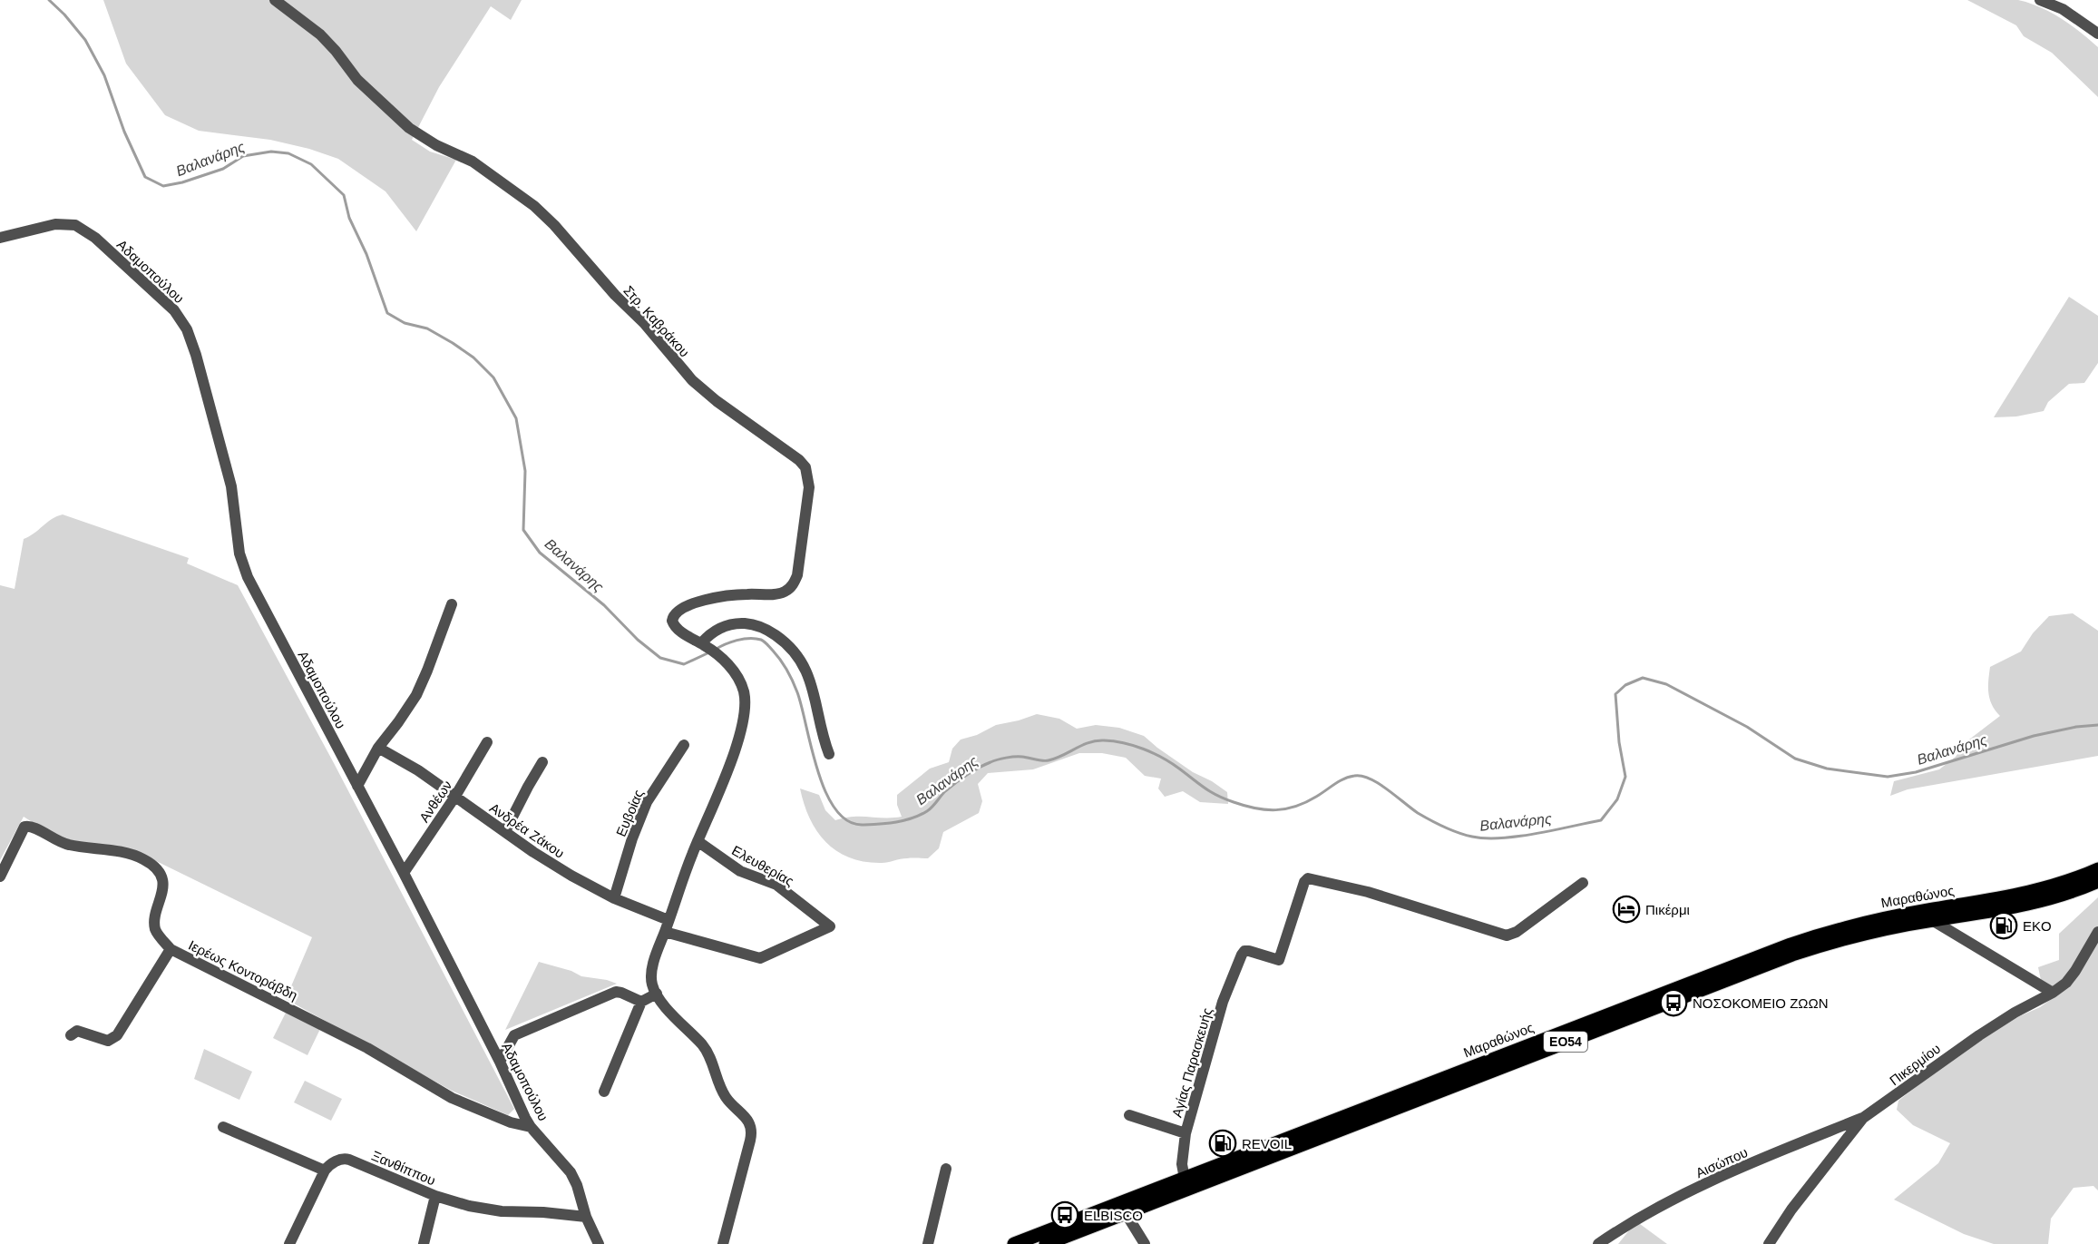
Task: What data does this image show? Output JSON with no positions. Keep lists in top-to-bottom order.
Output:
{
  "streets": {
    "main road": ["Μαραθώνος", "ΕΟ54"],
    "street": [
      "Αδαμοπούλου",
      "Στρ. Καβράκου",
      "Ανθέων",
      "Ευβοίας",
      "Ανδρέα Ζάκου",
      "Ελευθερίας",
      "Ιερέως Κοντοράβδη",
      "Αγίας Παρασκευής",
      "Πικερμίου",
      "Αισώπου",
      "Ξανθίππου"
    ]
  },
  "crossings": [
    ["Αδαμοπούλου", "Ανθέων"],
    ["Αδαμοπούλου", "Ιερέως Κοντοράβδη"],
    ["Αδαμοπούλου", "Ξανθίππου"],
    ["Ανθέων", "Ανδρέα Ζάκου"],
    ["Ευβοίας", "Ανδρέα Ζάκου"],
    ["Μαραθώνος", "Αγίας Παρασκευής"],
    ["Πικερμίου", "Αισώπου"]
  ],
  "water": ["Βαλανάρης"],
  "places": {
    "hotel": ["Πικέρμι"],
    "fuel station": ["EKO", "REVOIL"],
    "bus stop": ["ΝΟΣΟΚΟΜΕΙΟ ΖΩΩΝ", "ELBISCO"]
  }
}
